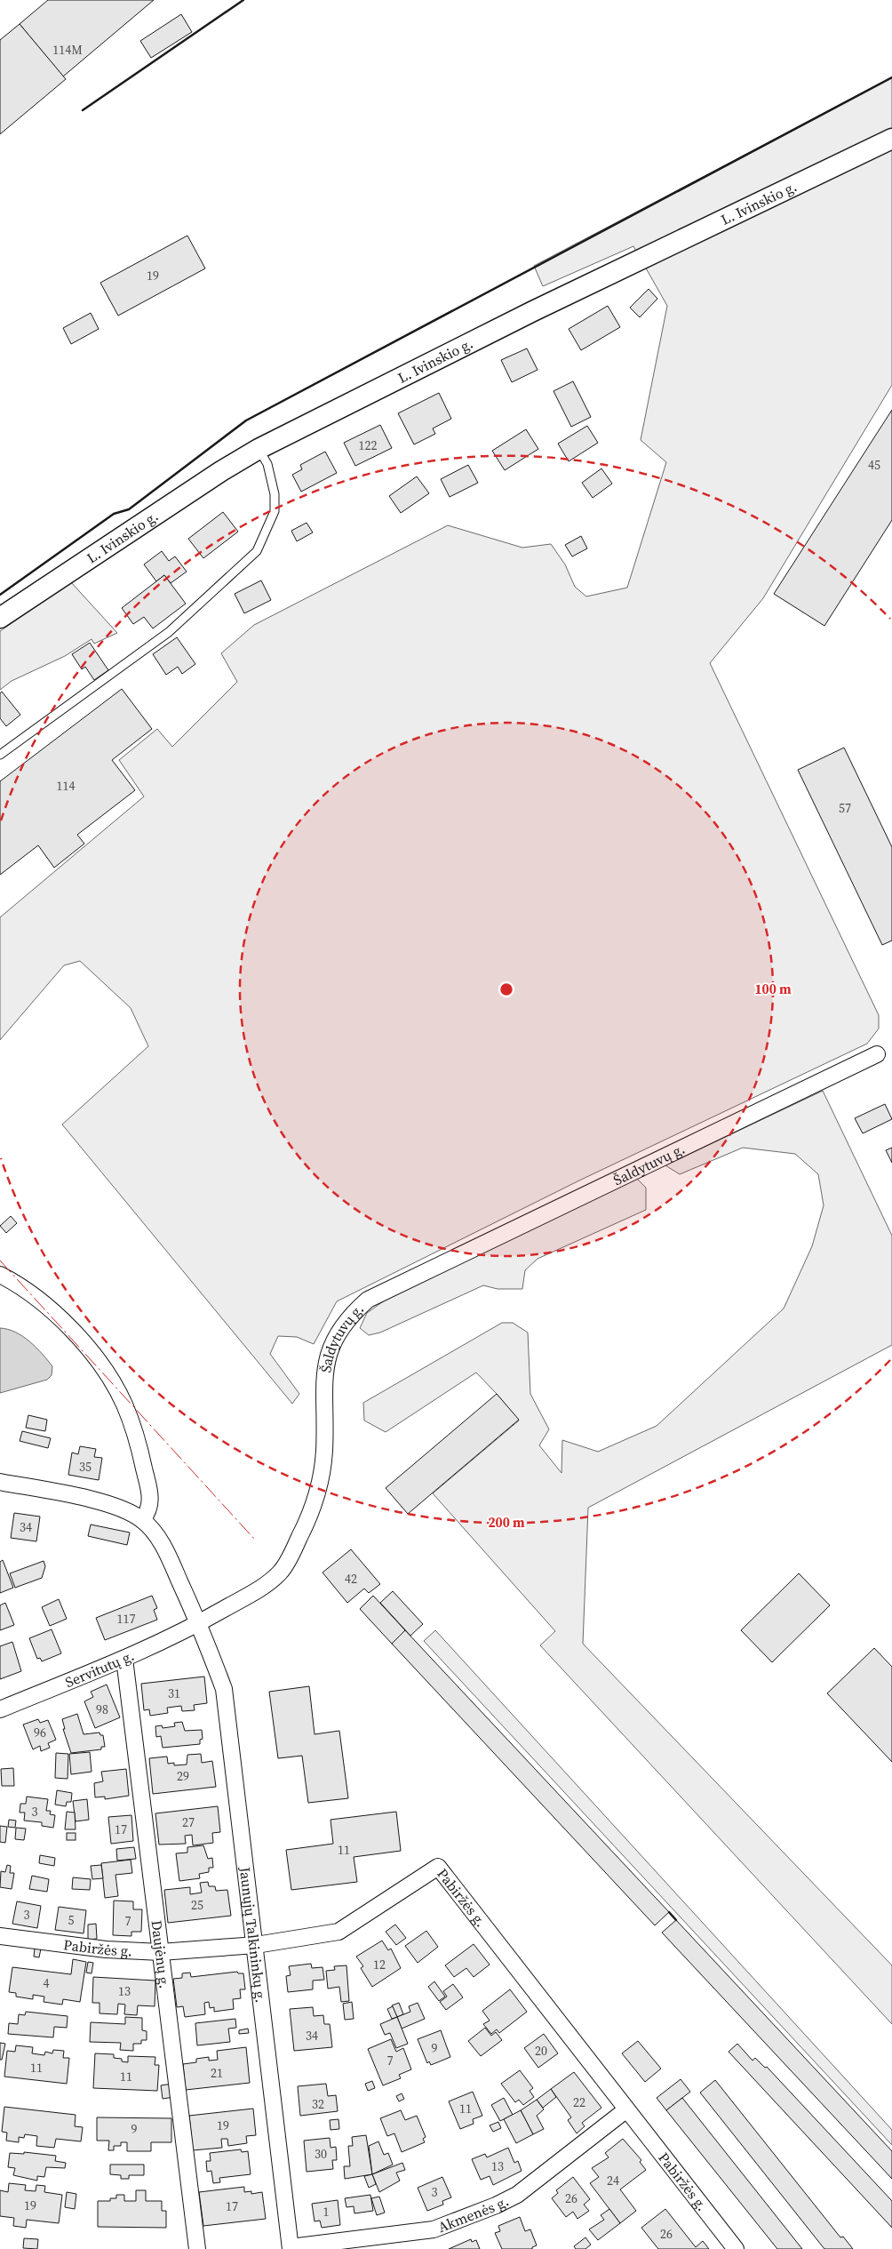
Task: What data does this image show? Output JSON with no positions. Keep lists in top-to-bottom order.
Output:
{
  "streets": {
    "street": [
      "L. Ivinskio g.",
      "Šaldytuvų g.",
      "Servitutų g.",
      "Pabiržės g.",
      "Jaunųjų Talkininkų g.",
      "Daujėnų g.",
      "Akmenės g."
    ]
  },
  "crossings": [
    ["Šaldytuvų g.", "Servitutų g."],
    ["Šaldytuvų g.", "Jaunųjų Talkininkų g."],
    ["Servitutų g.", "Jaunųjų Talkininkų g."],
    ["Servitutų g.", "Daujėnų g."],
    ["Pabiržės g.", "Jaunųjų Talkininkų g."],
    ["Pabiržės g.", "Daujėnų g."],
    ["Pabiržės g.", "Akmenės g."],
    ["Jaunųjų Talkininkų g.", "Akmenės g."]
  ],
  "house_numbers": [
    "114M",
    "19",
    "122",
    "45",
    "114",
    "57",
    "35",
    "34",
    "42",
    "117",
    "31",
    "98",
    "96",
    "29",
    "3",
    "27",
    "17",
    "11",
    "25",
    "3",
    "5",
    "7",
    "12",
    "4",
    "13",
    "34",
    "9",
    "20",
    "7",
    "11",
    "21",
    "11",
    "22",
    "32",
    "11",
    "19",
    "9",
    "30",
    "13",
    "24",
    "3",
    "26",
    "19",
    "17",
    "1",
    "26"
  ],
  "rings": ["100 m", "200 m"]
}
